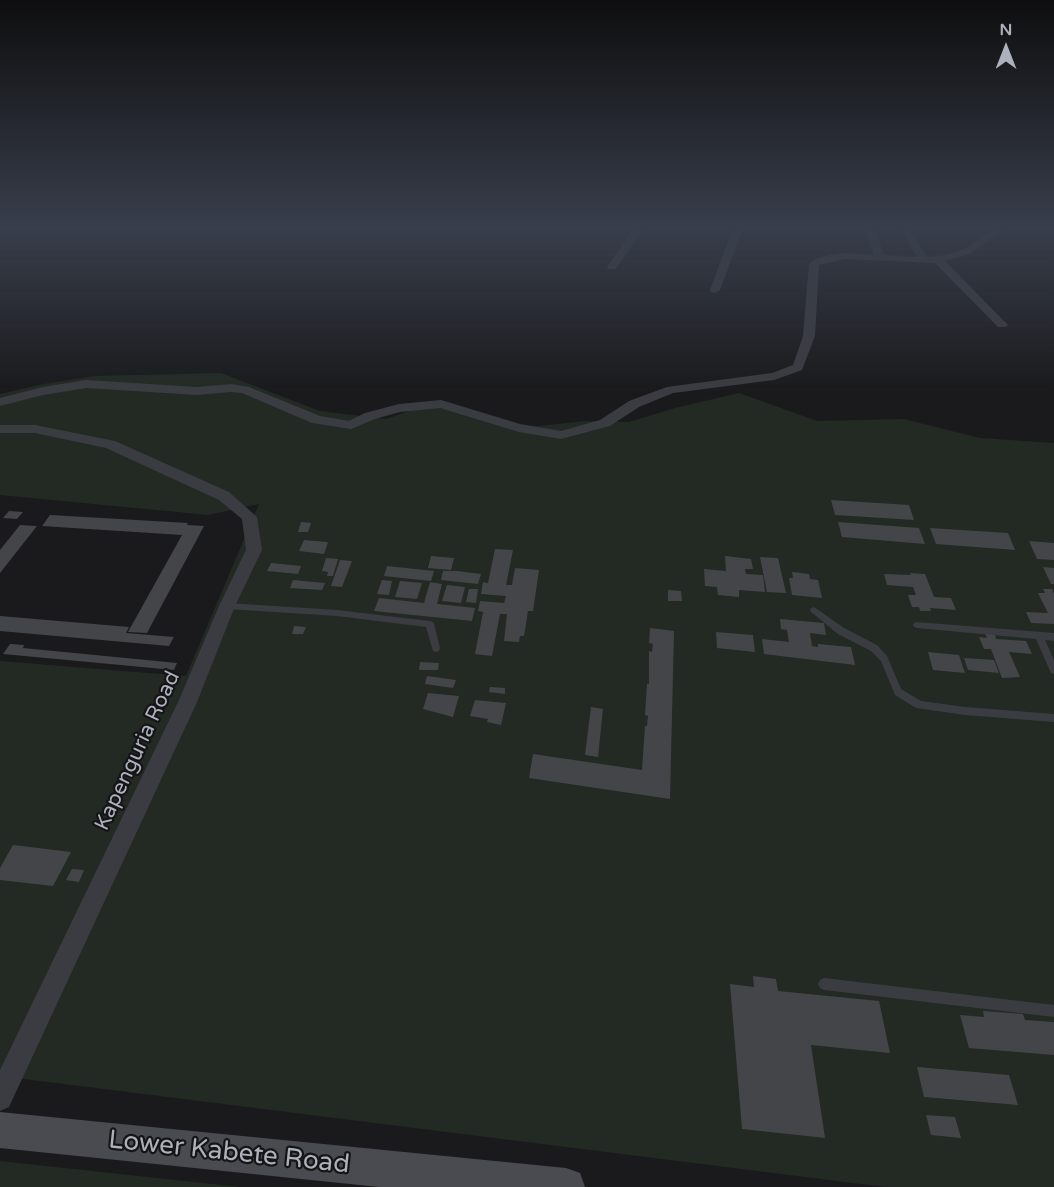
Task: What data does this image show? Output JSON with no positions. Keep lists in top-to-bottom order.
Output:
{
  "streets": {
    "main road": ["Lower Kabete Road"],
    "street": ["Kapenguria Road"]
  },
  "north": "top"
}
